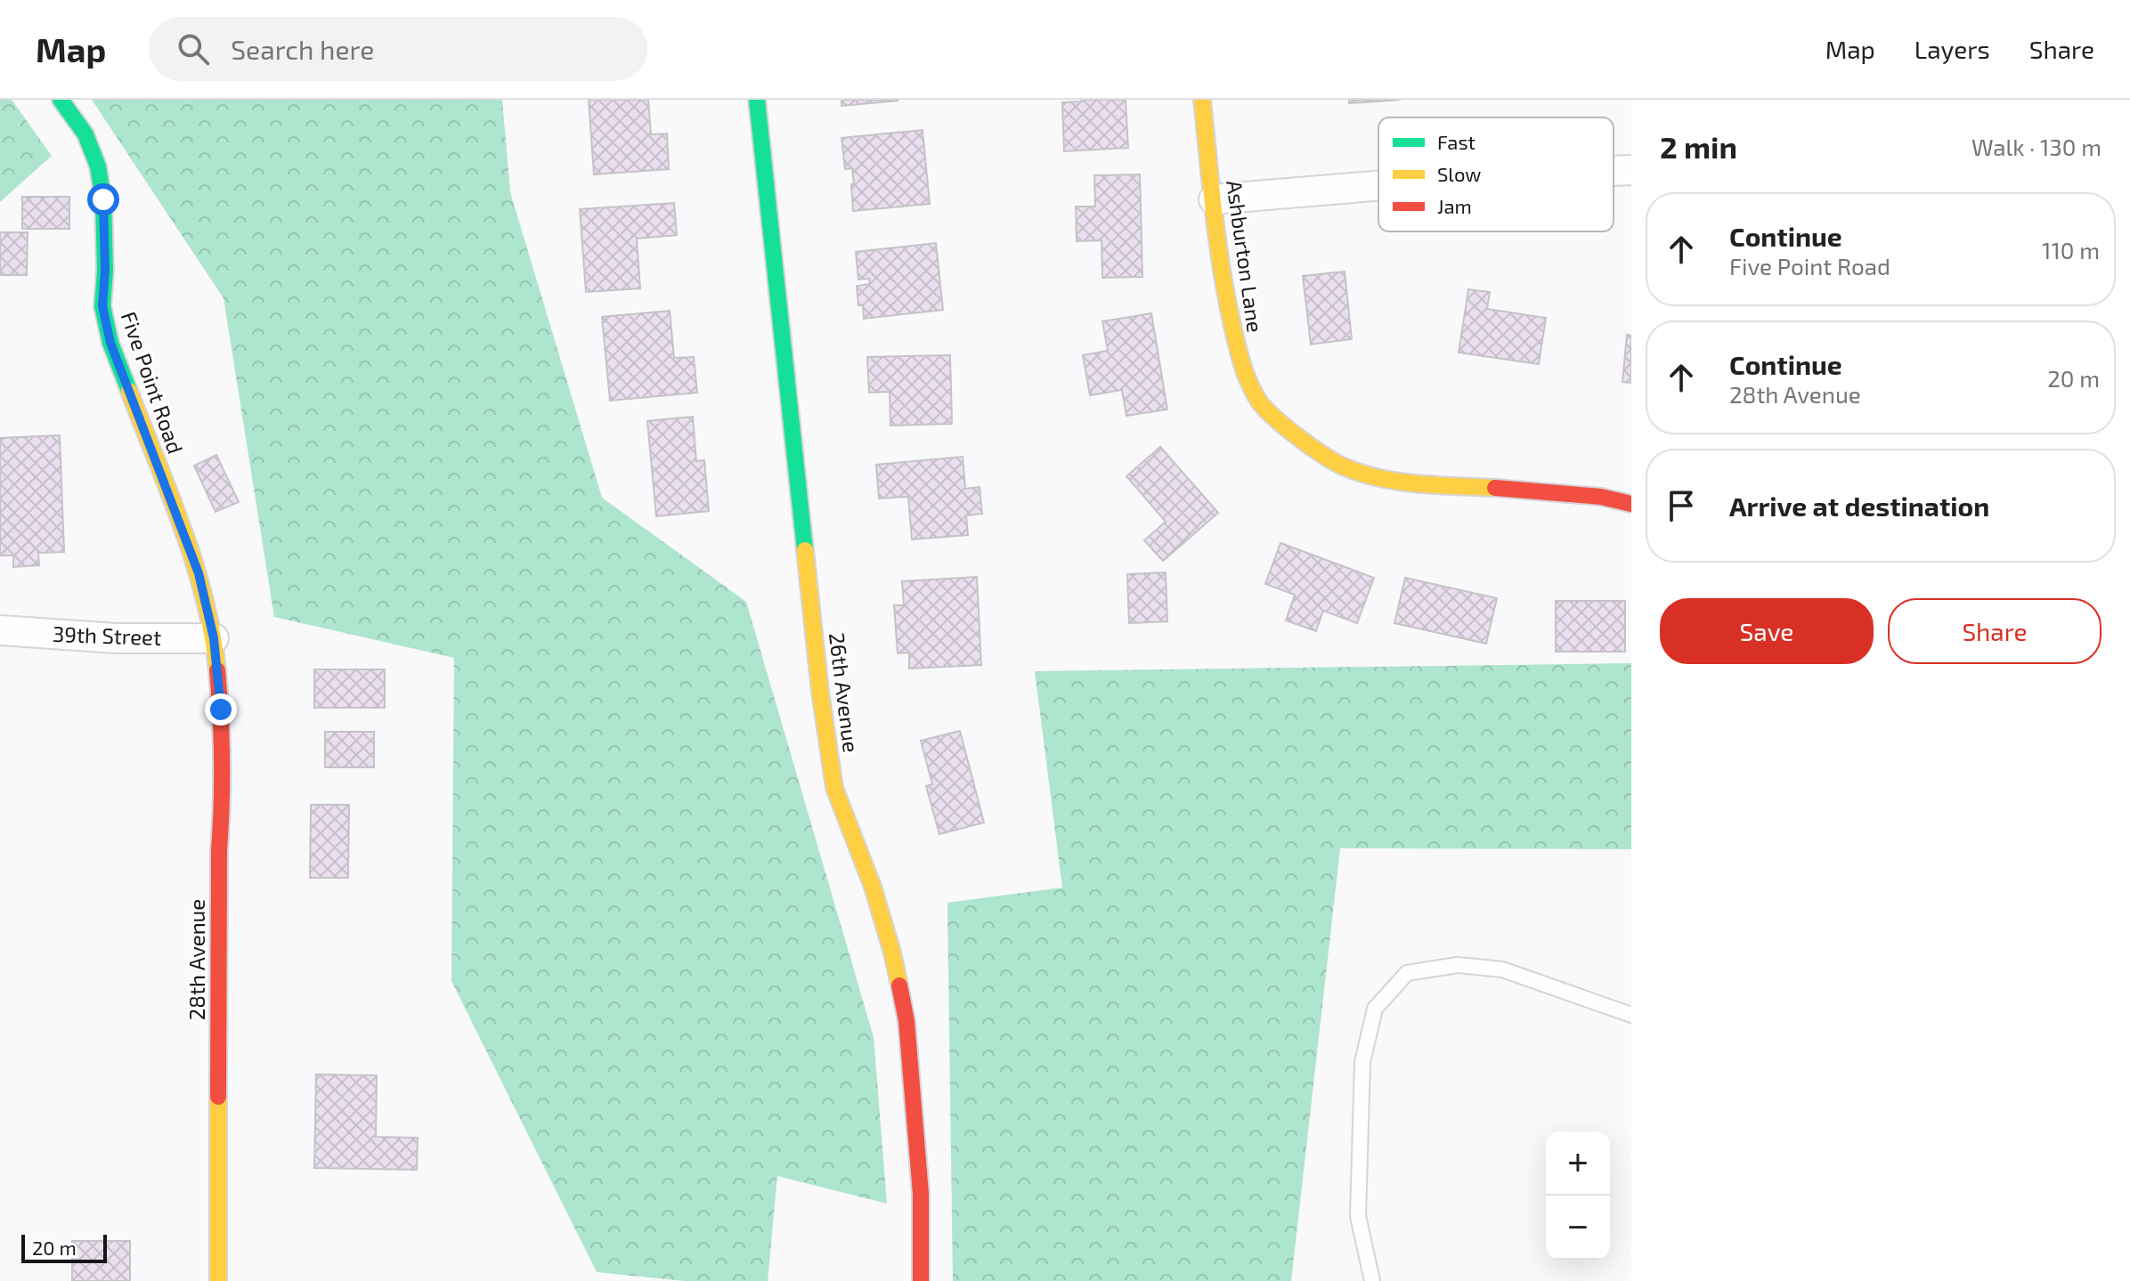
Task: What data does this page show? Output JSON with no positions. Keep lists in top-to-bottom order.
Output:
{
  "streets": {
    "street": [
      "Ashburton Lane",
      "Five Point Road",
      "39th Street",
      "26th Avenue",
      "28th Avenue"
    ]
  },
  "crossings": [
    ["Five Point Road", "39th Street"],
    ["Five Point Road", "28th Avenue"],
    ["39th Street", "28th Avenue"]
  ],
  "legend": ["Fast", "Slow", "Jam"],
  "scale_bar": "20 m",
  "page": {
    "header": "Map",
    "search": "Search here",
    "nav": ["Map", "Layers", "Share"],
    "heading": ["2 min", "Walk · 130 m"],
    "list": [
      ["Continue", "Five Point Road", "110 m"],
      ["Continue", "28th Avenue", "20 m"],
      "Arrive at destination"
    ],
    "buttons": ["Save", "Share"],
    "map_buttons": ["+", "−"],
    "scale": "20 m"
  }
}
